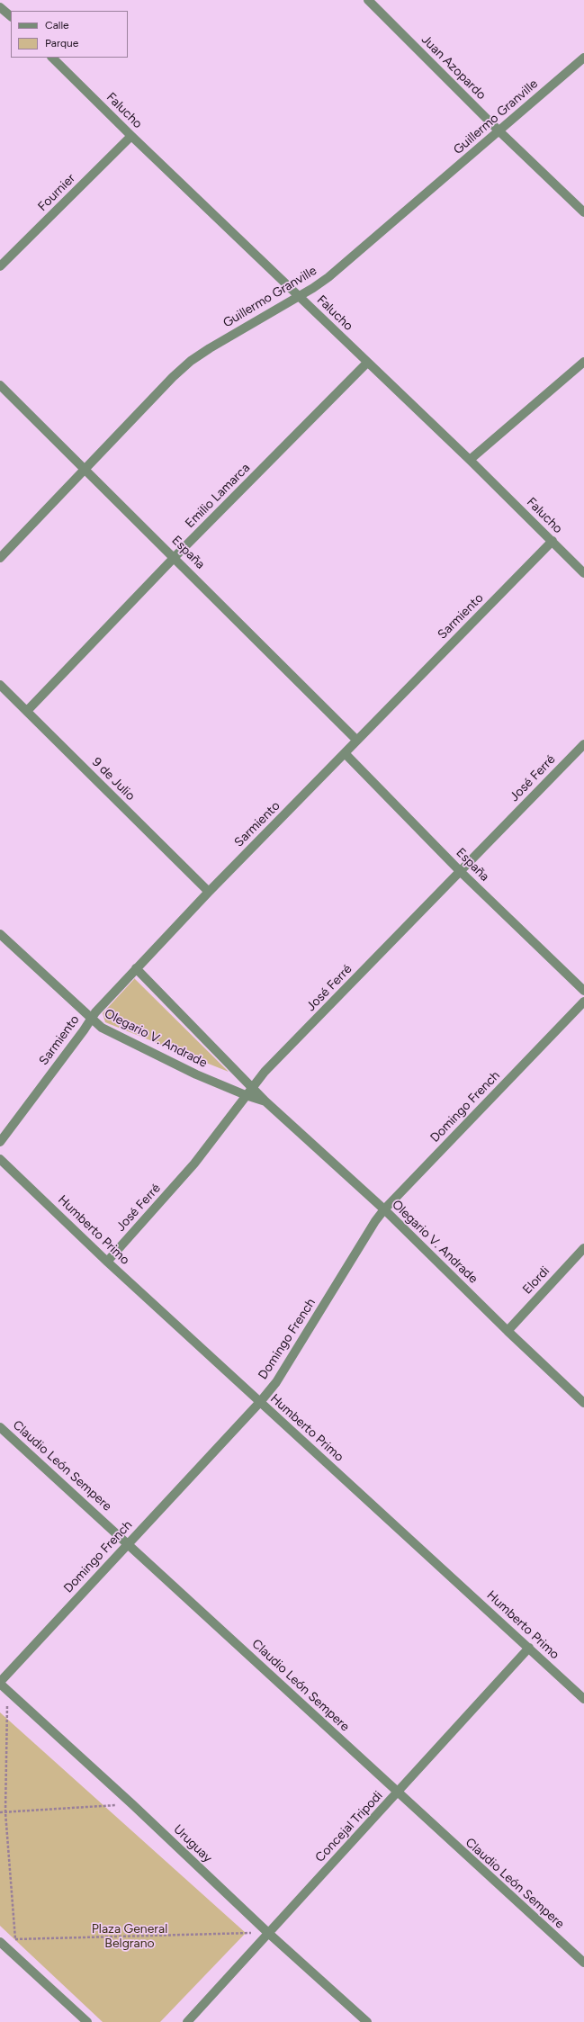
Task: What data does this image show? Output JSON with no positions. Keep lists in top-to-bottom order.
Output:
{
  "streets": {
    "street": [
      "Juan Azopardo",
      "Falucho",
      "Guillermo Granville",
      "Fournier",
      "Emilio Lamarca",
      "España",
      "Sarmiento",
      "José Ferré",
      "9 de Julio",
      "Olegario V. Andrade",
      "Domingo French",
      "Humberto Primo",
      "Elordi",
      "Claudio León Sempere",
      "Concejal Tripodi",
      "Uruguay"
    ]
  },
  "crossings": [
    ["Juan Azopardo", "Guillermo Granville"],
    ["Falucho", "Guillermo Granville"],
    ["Falucho", "Fournier"],
    ["Falucho", "Emilio Lamarca"],
    ["Falucho", "Sarmiento"],
    ["Guillermo Granville", "España"],
    ["Emilio Lamarca", "España"],
    ["Emilio Lamarca", "9 de Julio"],
    ["España", "Sarmiento"],
    ["España", "José Ferré"],
    ["Sarmiento", "9 de Julio"],
    ["Sarmiento", "Olegario V. Andrade"],
    ["José Ferré", "Olegario V. Andrade"],
    ["José Ferré", "Humberto Primo"],
    ["Olegario V. Andrade", "Domingo French"],
    ["Olegario V. Andrade", "Elordi"],
    ["Domingo French", "Humberto Primo"],
    ["Domingo French", "Claudio León Sempere"],
    ["Domingo French", "Uruguay"],
    ["Humberto Primo", "Concejal Tripodi"],
    ["Claudio León Sempere", "Concejal Tripodi"],
    ["Concejal Tripodi", "Uruguay"]
  ],
  "parks": ["Plaza General Belgrano"],
  "legend": ["Calle", "Parque"]
}
